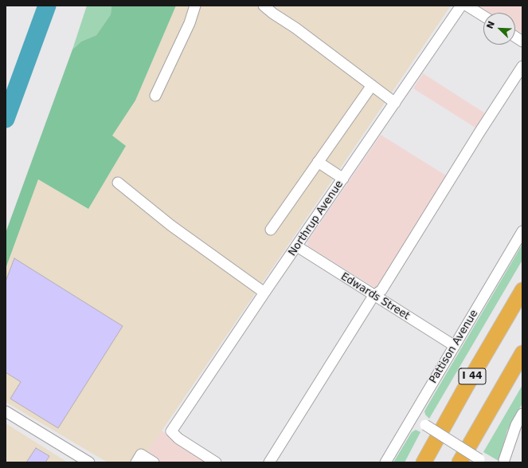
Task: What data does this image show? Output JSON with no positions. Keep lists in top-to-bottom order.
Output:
{
  "streets": {
    "highway": ["I 44"],
    "street": ["Northrup Avenue", "Edwards Street", "Pattison Avenue"]
  },
  "crossings": [
    ["Northrup Avenue", "Edwards Street"],
    ["Edwards Street", "Pattison Avenue"]
  ],
  "north": "top left"
}
